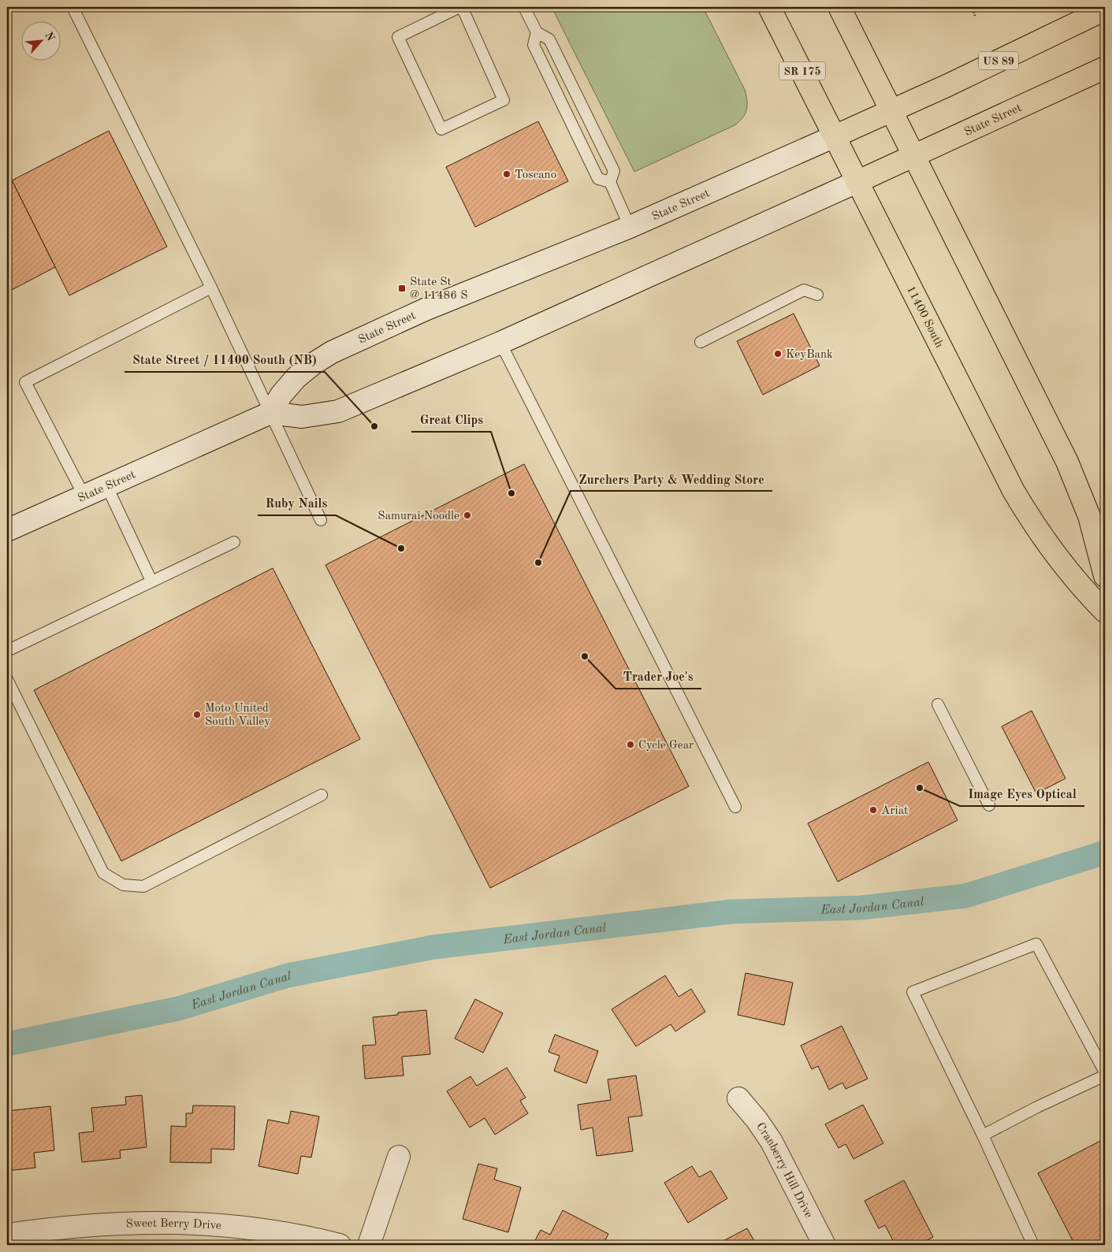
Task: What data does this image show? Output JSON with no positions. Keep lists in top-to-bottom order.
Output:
{
  "streets": {
    "main road": [
      "US 89",
      "SR 175",
      "State Street",
      "11400 South",
      "Cranberry Hill Drive",
      "Sweet Berry Drive"
    ]
  },
  "crossings": [
    ["State Street", "11400 South"]
  ],
  "water": ["East Jordan Canal"],
  "places": {
    "other": [
      "Toscano",
      "KeyBank",
      "State Street / 11400 South (NB)",
      "Great Clips",
      "Samurai Noodle",
      "Ruby Nails",
      "Zurchers Party & Wedding Store",
      "Trader Joe's",
      "Moto United South Valley",
      "Cycle Gear",
      "Image Eyes Optical",
      "Ariat"
    ],
    "transit": ["State St @ 11486 S"]
  },
  "north": "top right"
}
